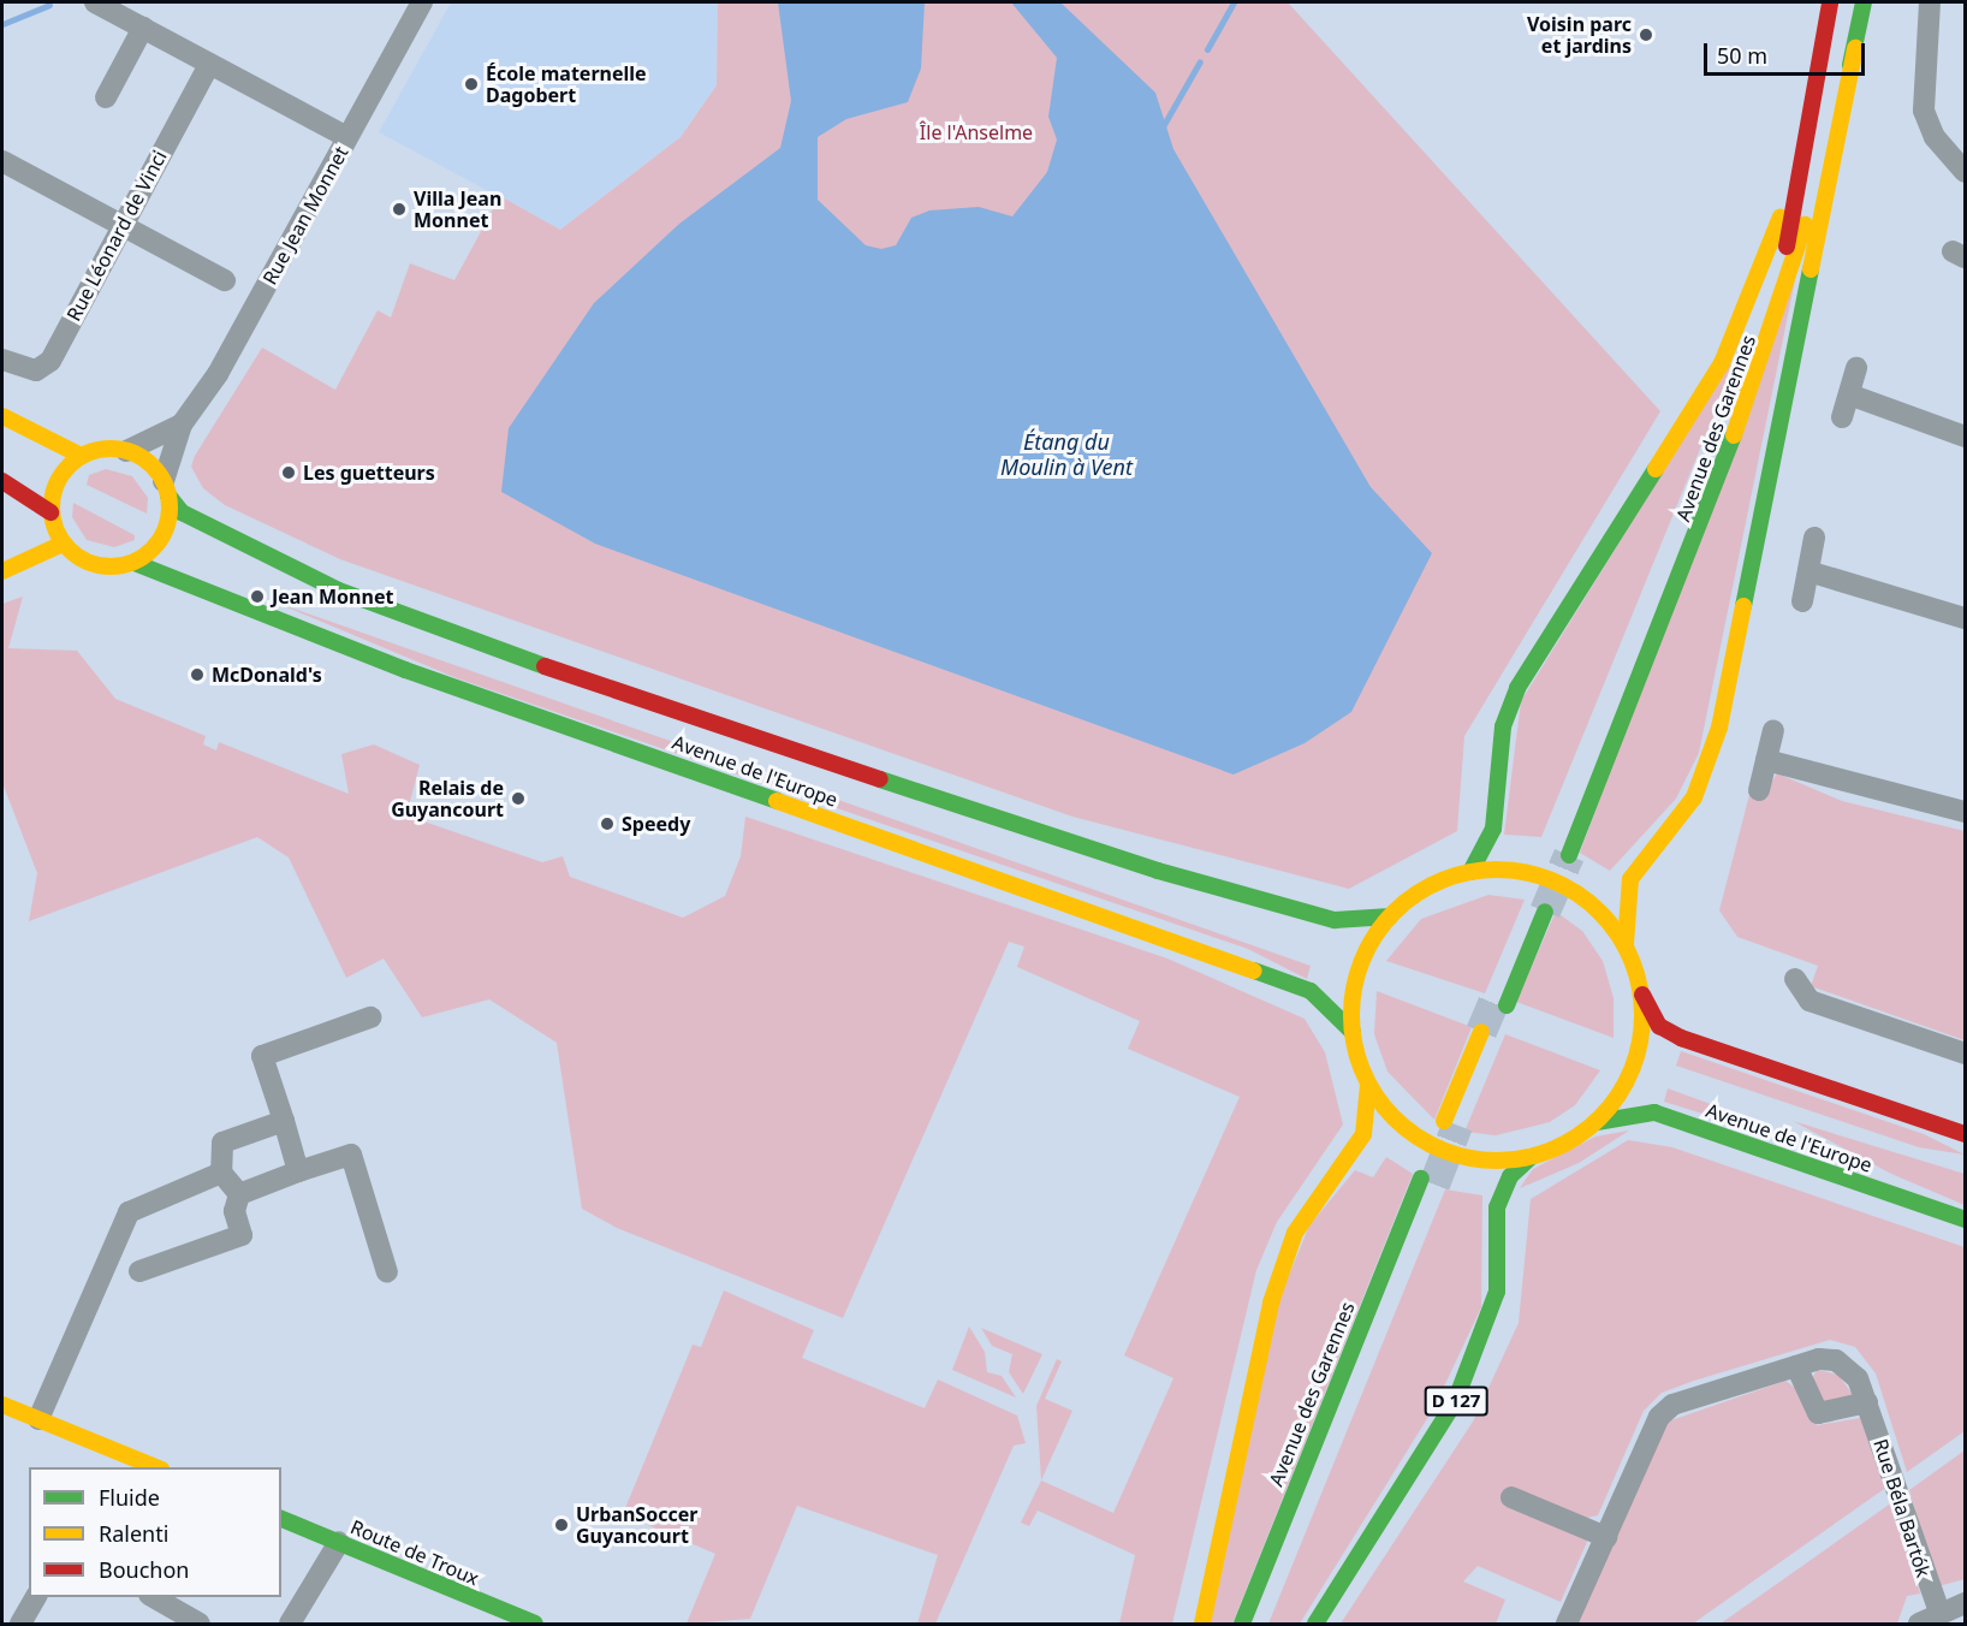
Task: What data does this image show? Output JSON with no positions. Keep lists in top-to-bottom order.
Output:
{
  "streets": {
    "main road": [
      "Avenue des Garennes",
      "Avenue de l'Europe",
      "D 127",
      "Route de Troux"
    ],
    "street": ["Rue Jean Monnet", "Rue Léonard de Vinci", "Rue Béla Bartók"]
  },
  "crossings": [
    ["Rue Jean Monnet", "Avenue de l'Europe"]
  ],
  "water": ["Étang du Moulin à Vent"],
  "parks": ["Île l'Anselme"],
  "places": [
    "Voisin parc et jardins",
    "École maternelle Dagobert",
    "Villa Jean Monnet",
    "Les guetteurs",
    "Jean Monnet",
    "McDonald's",
    "Relais de Guyancourt",
    "Speedy",
    "UrbanSoccer Guyancourt"
  ],
  "legend": ["Fluide", "Ralenti", "Bouchon"],
  "scale_bar": "50 m"
}
